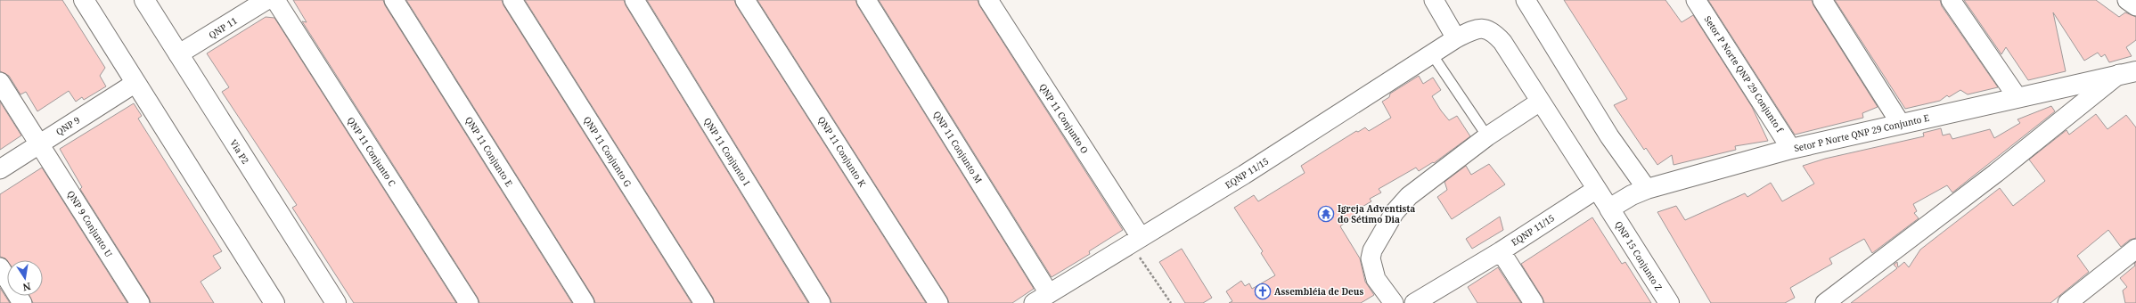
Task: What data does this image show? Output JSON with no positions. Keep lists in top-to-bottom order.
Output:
{
  "streets": {
    "main road": ["Setor P Norte QNP 29 Conjunto E", "Via P2", "QNP 15 Conjunto Z"],
    "street": [
      "QNP 11",
      "Setor P Norte QNP 29 Conjunto f",
      "QNP 11 Conjunto O",
      "QNP 9",
      "QNP 11 Conjunto M",
      "QNP 11 Conjunto C",
      "QNP 11 Conjunto E",
      "QNP 11 Conjunto G",
      "QNP 11 Conjunto I",
      "QNP 11 Conjunto K",
      "EQNP 11/15",
      "QNP 9 Conjunto U"
    ]
  },
  "crossings": [
    ["QNP 11", "Via P2"],
    ["Setor P Norte QNP 29 Conjunto f", "Setor P Norte QNP 29 Conjunto E"],
    ["QNP 11 Conjunto O", "EQNP 11/15"],
    ["QNP 9", "QNP 9 Conjunto U"],
    ["Setor P Norte QNP 29 Conjunto E", "EQNP 11/15"],
    ["Setor P Norte QNP 29 Conjunto E", "QNP 15 Conjunto Z"],
    ["QNP 11 Conjunto M", "EQNP 11/15"],
    ["EQNP 11/15", "QNP 15 Conjunto Z"]
  ],
  "places": {
    "temple": ["Igreja Adventista do Sétimo Dia"],
    "church": ["Assembléia de Deus"]
  },
  "north": "bottom"
}
